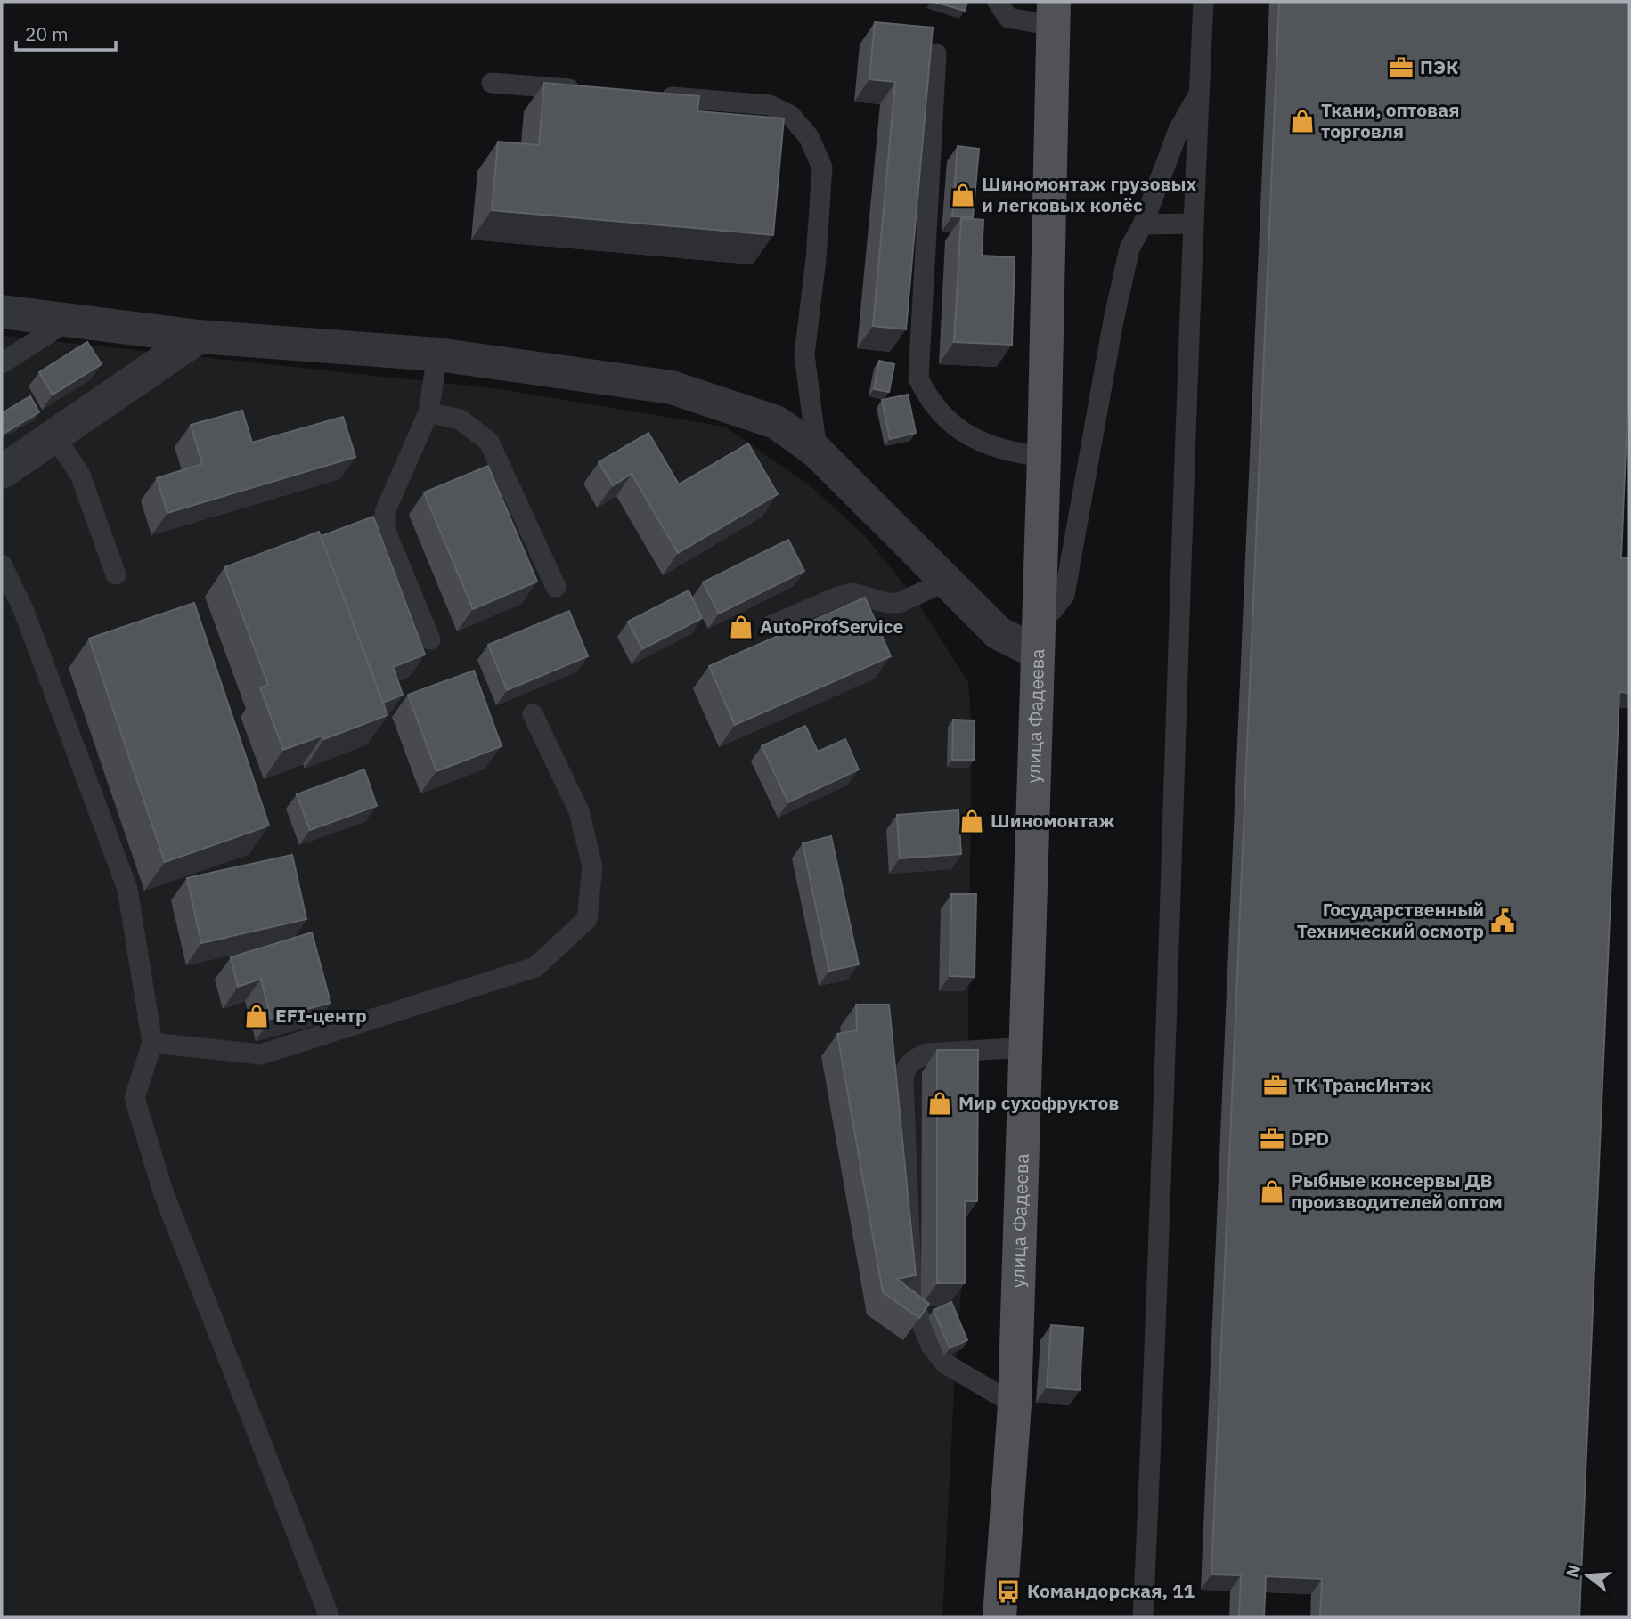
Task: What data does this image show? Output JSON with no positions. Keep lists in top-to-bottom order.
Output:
{
  "streets": {
    "main road": ["улица Фадеева"]
  },
  "places": {
    "office": ["ПЭК", "ТК ТрансИнтэк", "DPD"],
    "shop": [
      "Ткани, оптовая торговля",
      "Шиномонтаж грузовых и легковых колёс",
      "AutoProfService",
      "Шиномонтаж",
      "EFI-центр",
      "Мир сухофруктов",
      "Рыбные консервы ДВ производителей оптом"
    ],
    "public building": ["Государственный Технический осмотр"],
    "bus stop": ["Командорская, 11"]
  },
  "scale_bar": "20 m",
  "north": "left"
}
